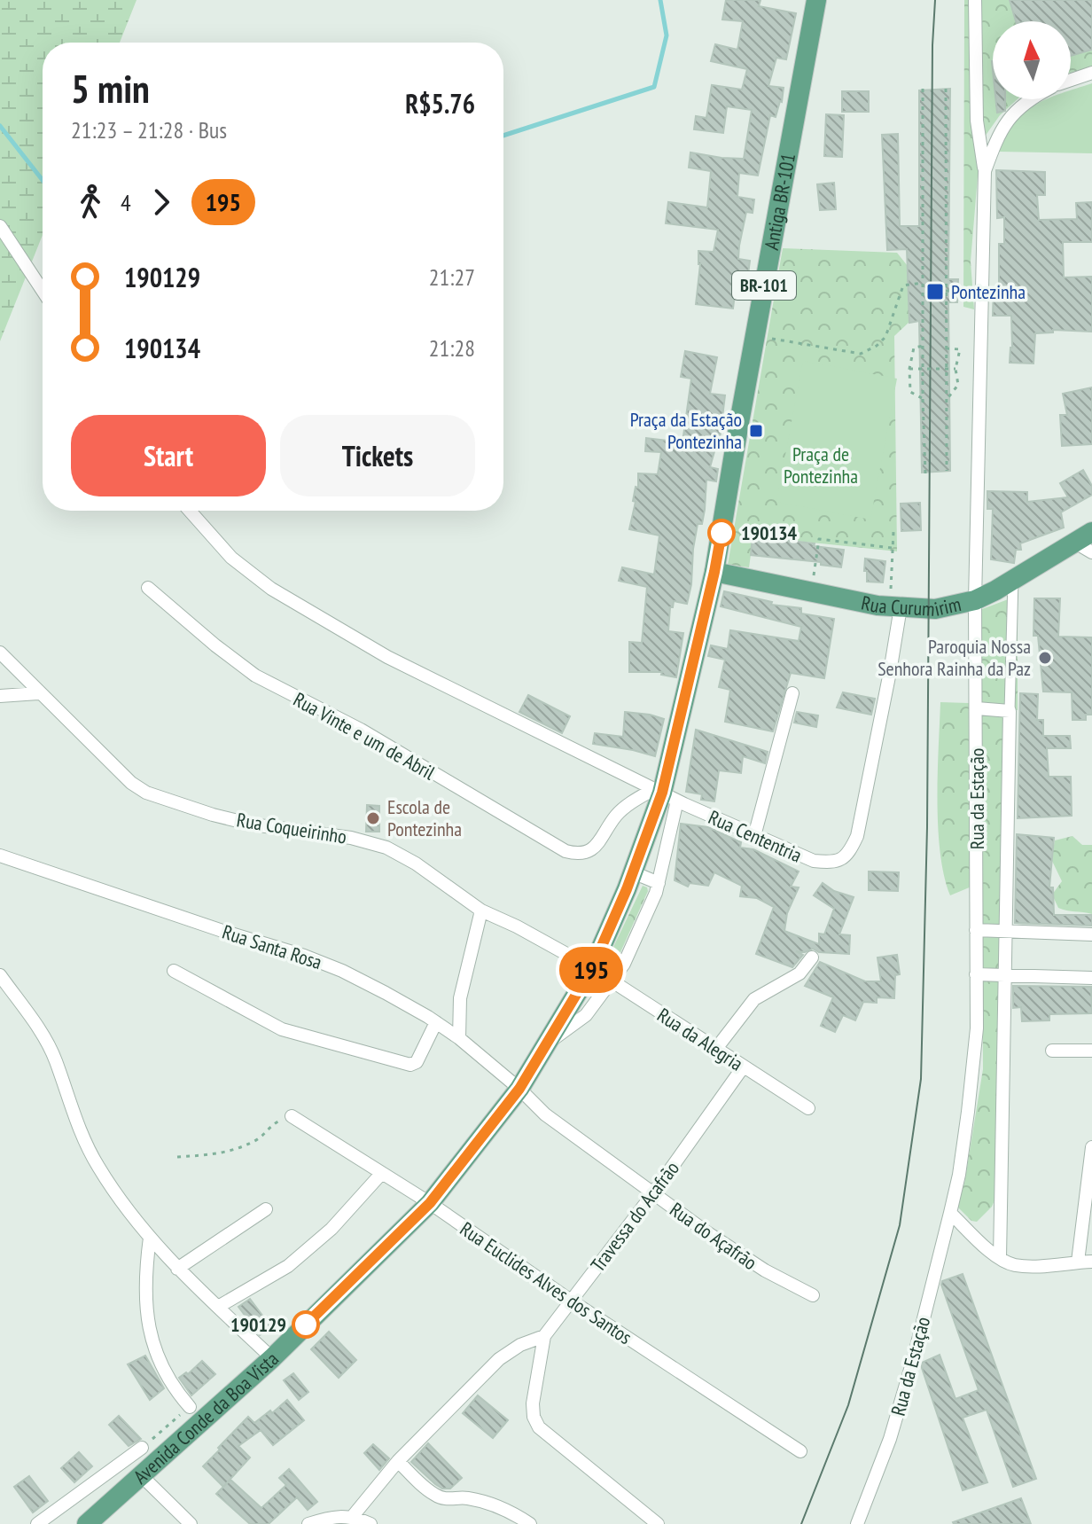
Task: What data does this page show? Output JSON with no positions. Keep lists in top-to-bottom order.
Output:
{
  "streets": {
    "main road": [
      "Antiga BR-101",
      "BR-101",
      "Rua Curumirim",
      "Avenida Conde da Boa Vista"
    ],
    "street": [
      "Rua Vinte e um de Abril",
      "Rua da Estação",
      "Rua Coqueirinho",
      "Rua Cententria",
      "Rua Santa Rosa",
      "Rua da Alegria",
      "Travessa do Acafrão",
      "Rua do Açafrão",
      "Rua Euclides Alves dos Santos"
    ]
  },
  "crossings": [
    ["Antiga BR-101", "Rua Curumirim"],
    ["Antiga BR-101", "Avenida Conde da Boa Vista"],
    ["Rua Curumirim", "Rua da Estação"],
    ["Rua Curumirim", "Rua Cententria"],
    ["Rua Curumirim", "Avenida Conde da Boa Vista"],
    ["Rua Vinte e um de Abril", "Rua Cententria"],
    ["Rua Vinte e um de Abril", "Avenida Conde da Boa Vista"],
    ["Rua Coqueirinho", "Rua da Alegria"],
    ["Rua Coqueirinho", "Avenida Conde da Boa Vista"],
    ["Rua Cententria", "Avenida Conde da Boa Vista"],
    ["Rua Santa Rosa", "Rua do Açafrão"],
    ["Rua Santa Rosa", "Avenida Conde da Boa Vista"],
    ["Rua da Alegria", "Travessa do Acafrão"],
    ["Rua da Alegria", "Avenida Conde da Boa Vista"],
    ["Travessa do Acafrão", "Rua do Açafrão"],
    ["Travessa do Acafrão", "Rua Euclides Alves dos Santos"],
    ["Rua do Açafrão", "Avenida Conde da Boa Vista"],
    ["Rua Euclides Alves dos Santos", "Avenida Conde da Boa Vista"]
  ],
  "parks": ["Praça de Pontezinha"],
  "places": {
    "transit": ["Pontezinha", "Praça da Estação Pontezinha"],
    "other": [
      "190134",
      "Paroquia Nossa Senhora Rainha da Paz",
      "Escola de Pontezinha",
      "190129"
    ]
  },
  "lines": ["bus line 195"],
  "north": "top",
  "page": {
    "on_map": "195",
    "heading": ["5 min", "21:23 – 21:28 · Bus", "R$5.76"],
    "legs": ["4", "195"],
    "list": [
      {
        "name": "190129",
        "value": "21:27"
      },
      {
        "name": "190134",
        "value": "21:28"
      }
    ],
    "buttons": ["Start", "Tickets"]
  }
}
